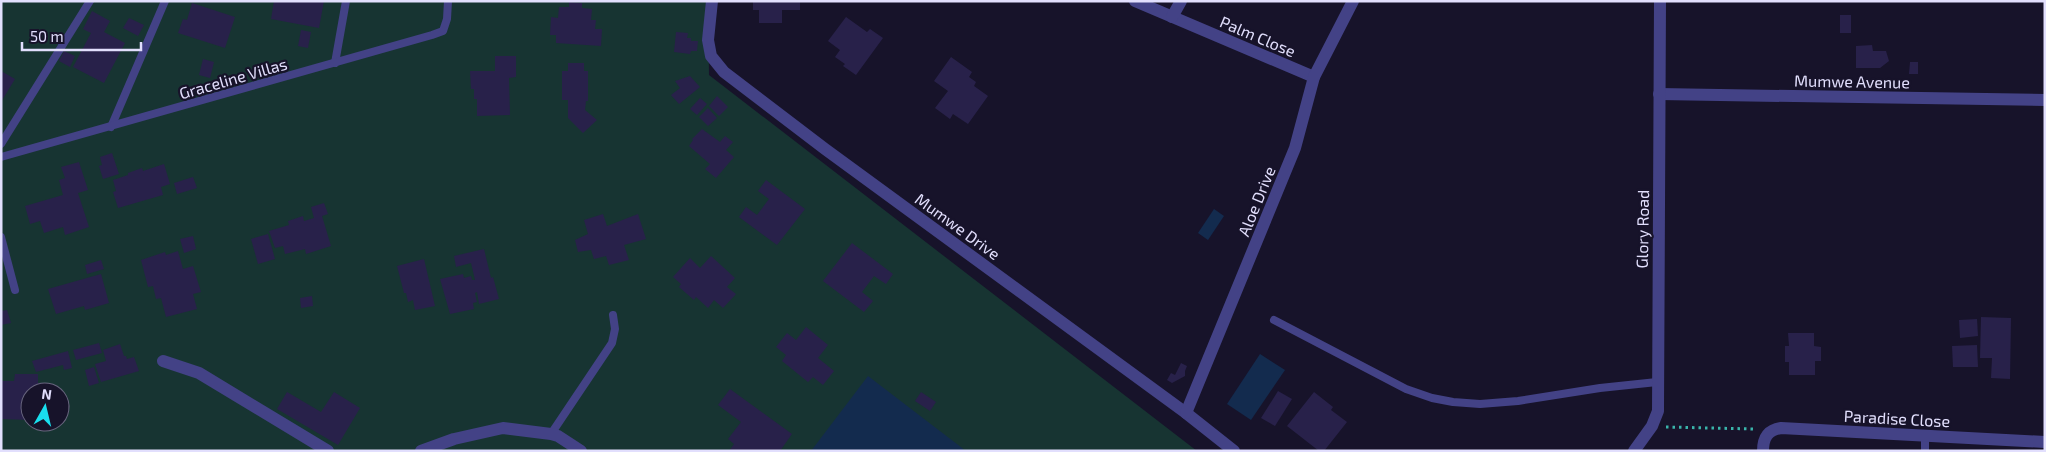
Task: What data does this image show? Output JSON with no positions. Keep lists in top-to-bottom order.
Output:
{
  "streets": {
    "street": [
      "Palm Close",
      "Mumwe Avenue",
      "Aloe Drive",
      "Mumwe Drive",
      "Glory Road",
      "Paradise Close"
    ],
    "lane": ["Graceline Villas"]
  },
  "crossings": [
    ["Palm Close", "Aloe Drive"],
    ["Mumwe Avenue", "Glory Road"],
    ["Aloe Drive", "Mumwe Drive"]
  ],
  "scale_bar": "50 m",
  "north": "top"
}
